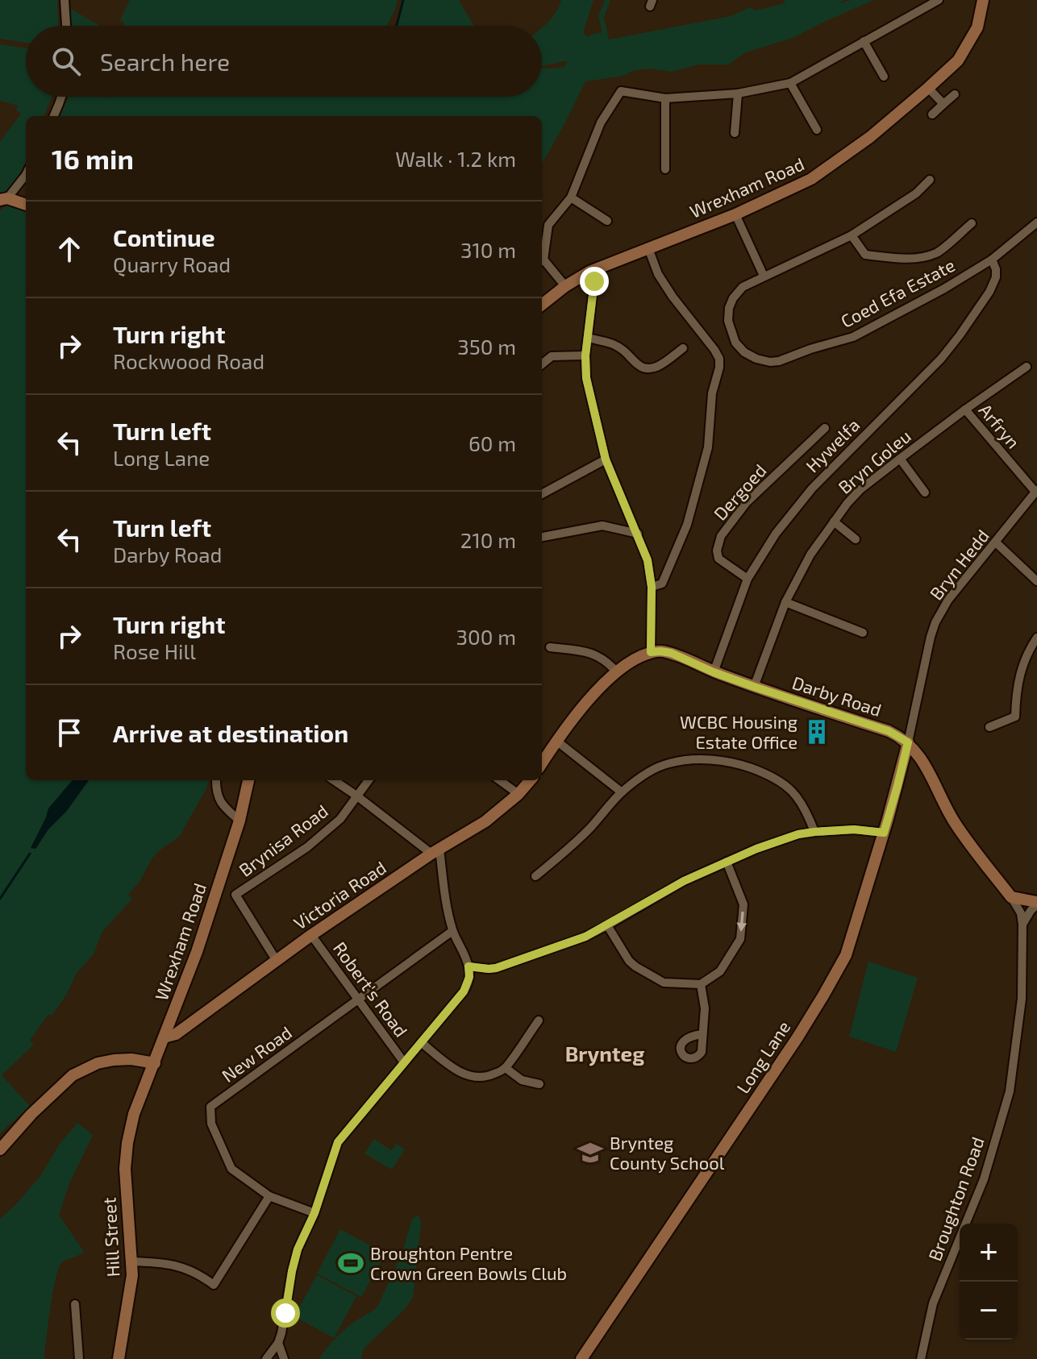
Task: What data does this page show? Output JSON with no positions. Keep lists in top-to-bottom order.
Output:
{
  "streets": {
    "street": [
      "Wrexham Road",
      "Coed Efa Estate",
      "Arfryn",
      "Hywelfa",
      "Bryn Goleu",
      "Dergoed",
      "Bryn Hedd",
      "Darby Road",
      "Brynisa Road",
      "Victoria Road",
      "Robert's Road",
      "New Road",
      "Long Lane",
      "Broughton Road",
      "Hill Street"
    ]
  },
  "crossings": [
    ["Wrexham Road", "Victoria Road"],
    ["Wrexham Road", "Hill Street"],
    ["Coed Efa Estate", "Hywelfa"],
    ["Arfryn", "Bryn Goleu"],
    ["Arfryn", "Bryn Hedd"],
    ["Hywelfa", "Dergoed"],
    ["Hywelfa", "Darby Road"],
    ["Bryn Goleu", "Darby Road"],
    ["Bryn Hedd", "Darby Road"],
    ["Bryn Hedd", "Long Lane"],
    ["Darby Road", "Long Lane"],
    ["Darby Road", "Broughton Road"],
    ["Brynisa Road", "Victoria Road"],
    ["Victoria Road", "Robert's Road"],
    ["Robert's Road", "New Road"]
  ],
  "districts": ["Brynteg"],
  "places": {
    "building": ["WCBC Housing Estate Office"],
    "school or university": ["Brynteg County School"],
    "sports": ["Broughton Pentre Crown Green Bowls Club"]
  },
  "page": {
    "search": "Search here",
    "heading": ["16 min", "Walk · 1.2 km"],
    "list": [
      ["Continue", "Quarry Road", "310 m"],
      ["Turn right", "Rockwood Road", "350 m"],
      ["Turn left", "Long Lane", "60 m"],
      ["Turn left", "Darby Road", "210 m"],
      ["Turn right", "Rose Hill", "300 m"],
      "Arrive at destination"
    ],
    "map_buttons": ["+", "−"]
  }
}
